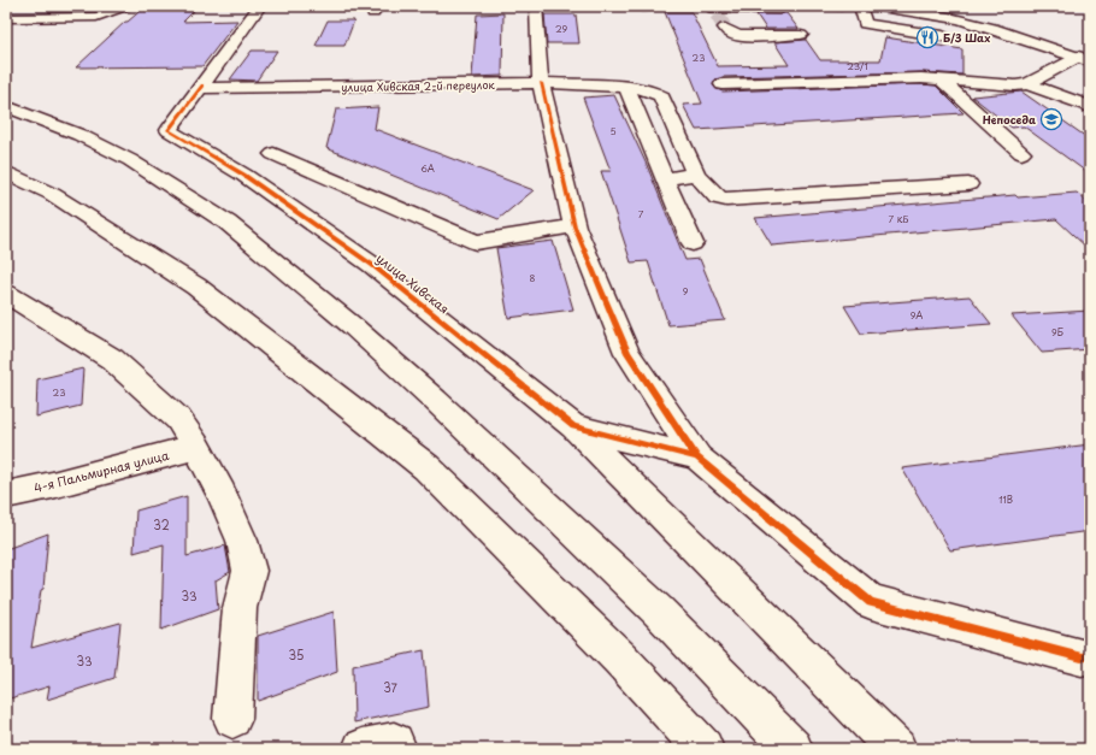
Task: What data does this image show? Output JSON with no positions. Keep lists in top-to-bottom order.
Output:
{
  "streets": {
    "street": ["улица Хивская 2-й переулок", "улица Хивская", "4-я Пальмирная улица"]
  },
  "crossings": [
    ["улица Хивская 2-й переулок", "улица Хивская"]
  ],
  "places": {
    "restaurant": ["Б/З Шах"],
    "school or university": ["Непоседа"]
  },
  "house_numbers": [
    "29",
    "23",
    "23/1",
    "5",
    "6А",
    "7",
    "7 кБ",
    "8",
    "9",
    "9А",
    "9Б",
    "23",
    "11В",
    "32",
    "33",
    "35",
    "33",
    "37"
  ]
}
